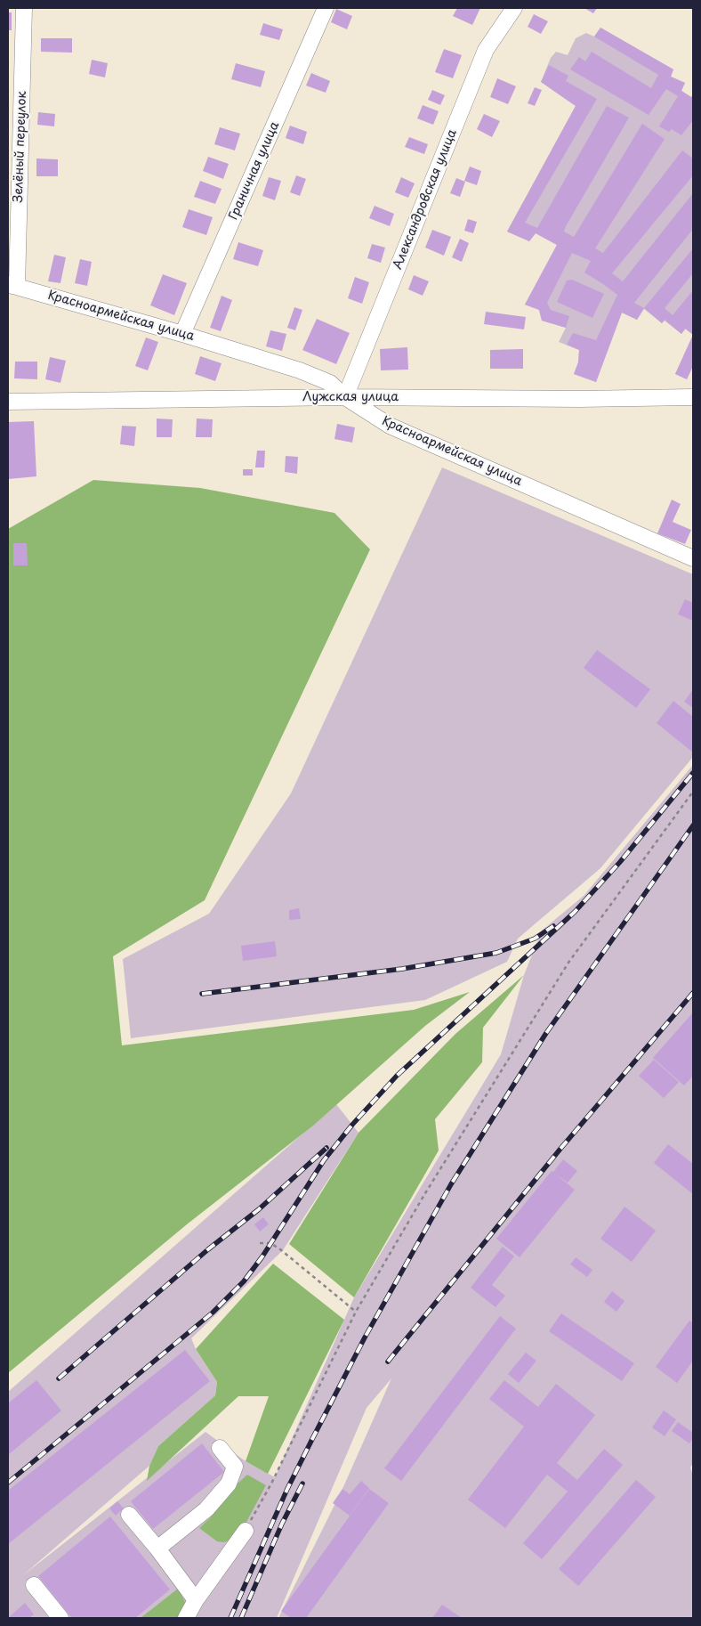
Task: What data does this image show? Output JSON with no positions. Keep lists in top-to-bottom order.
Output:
{
  "streets": {
    "street": [
      "Зелёный переулок",
      "Граничная улица",
      "Александровская улица",
      "Красноармейская улица",
      "Лужская улица"
    ]
  },
  "crossings": [
    ["Зелёный переулок", "Красноармейская улица"],
    ["Граничная улица", "Красноармейская улица"],
    ["Александровская улица", "Красноармейская улица"],
    ["Александровская улица", "Лужская улица"],
    ["Красноармейская улица", "Лужская улица"]
  ]
}
